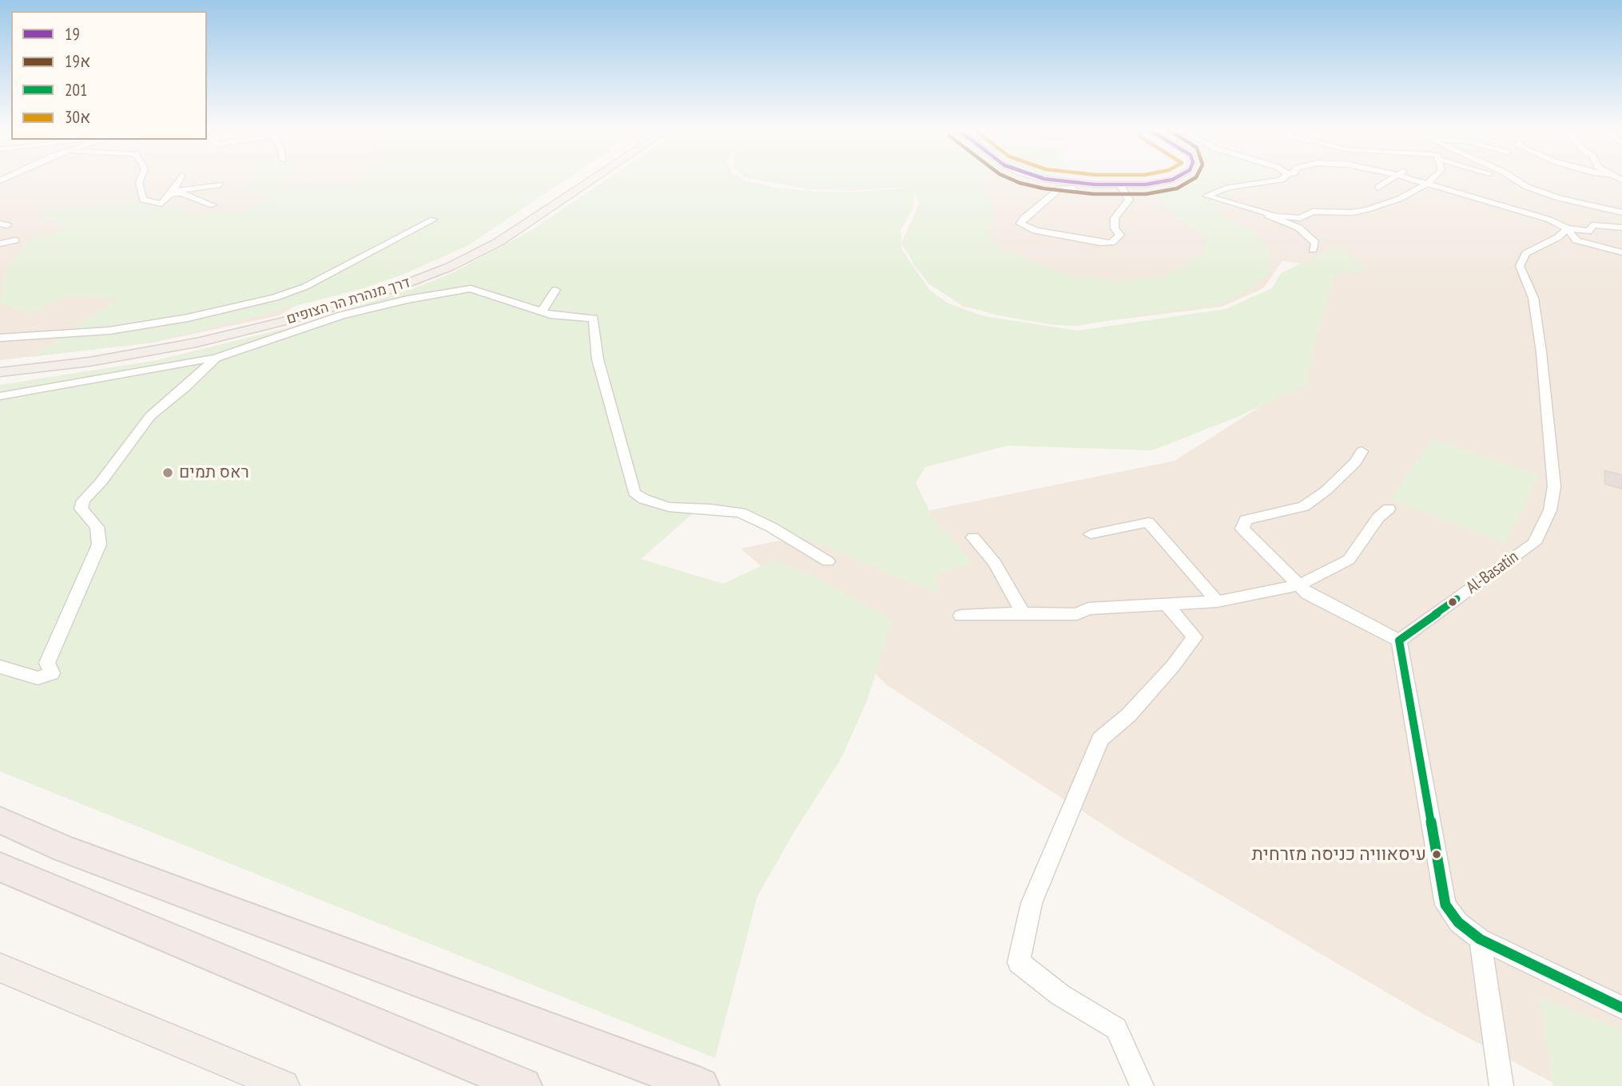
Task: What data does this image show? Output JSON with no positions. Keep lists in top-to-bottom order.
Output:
{
  "streets": {
    "main road": ["דרך מנהרת הר הצופים"],
    "street": ["Al-Basatin"]
  },
  "places": ["ראס תמים", "עיסאוויה כניסה מזרחית"],
  "lines": ["transit line 19", "transit line 19א", "transit line 201"],
  "legend": [
    "19",
    "19א",
    "201",
    "30א"
  ]
}
